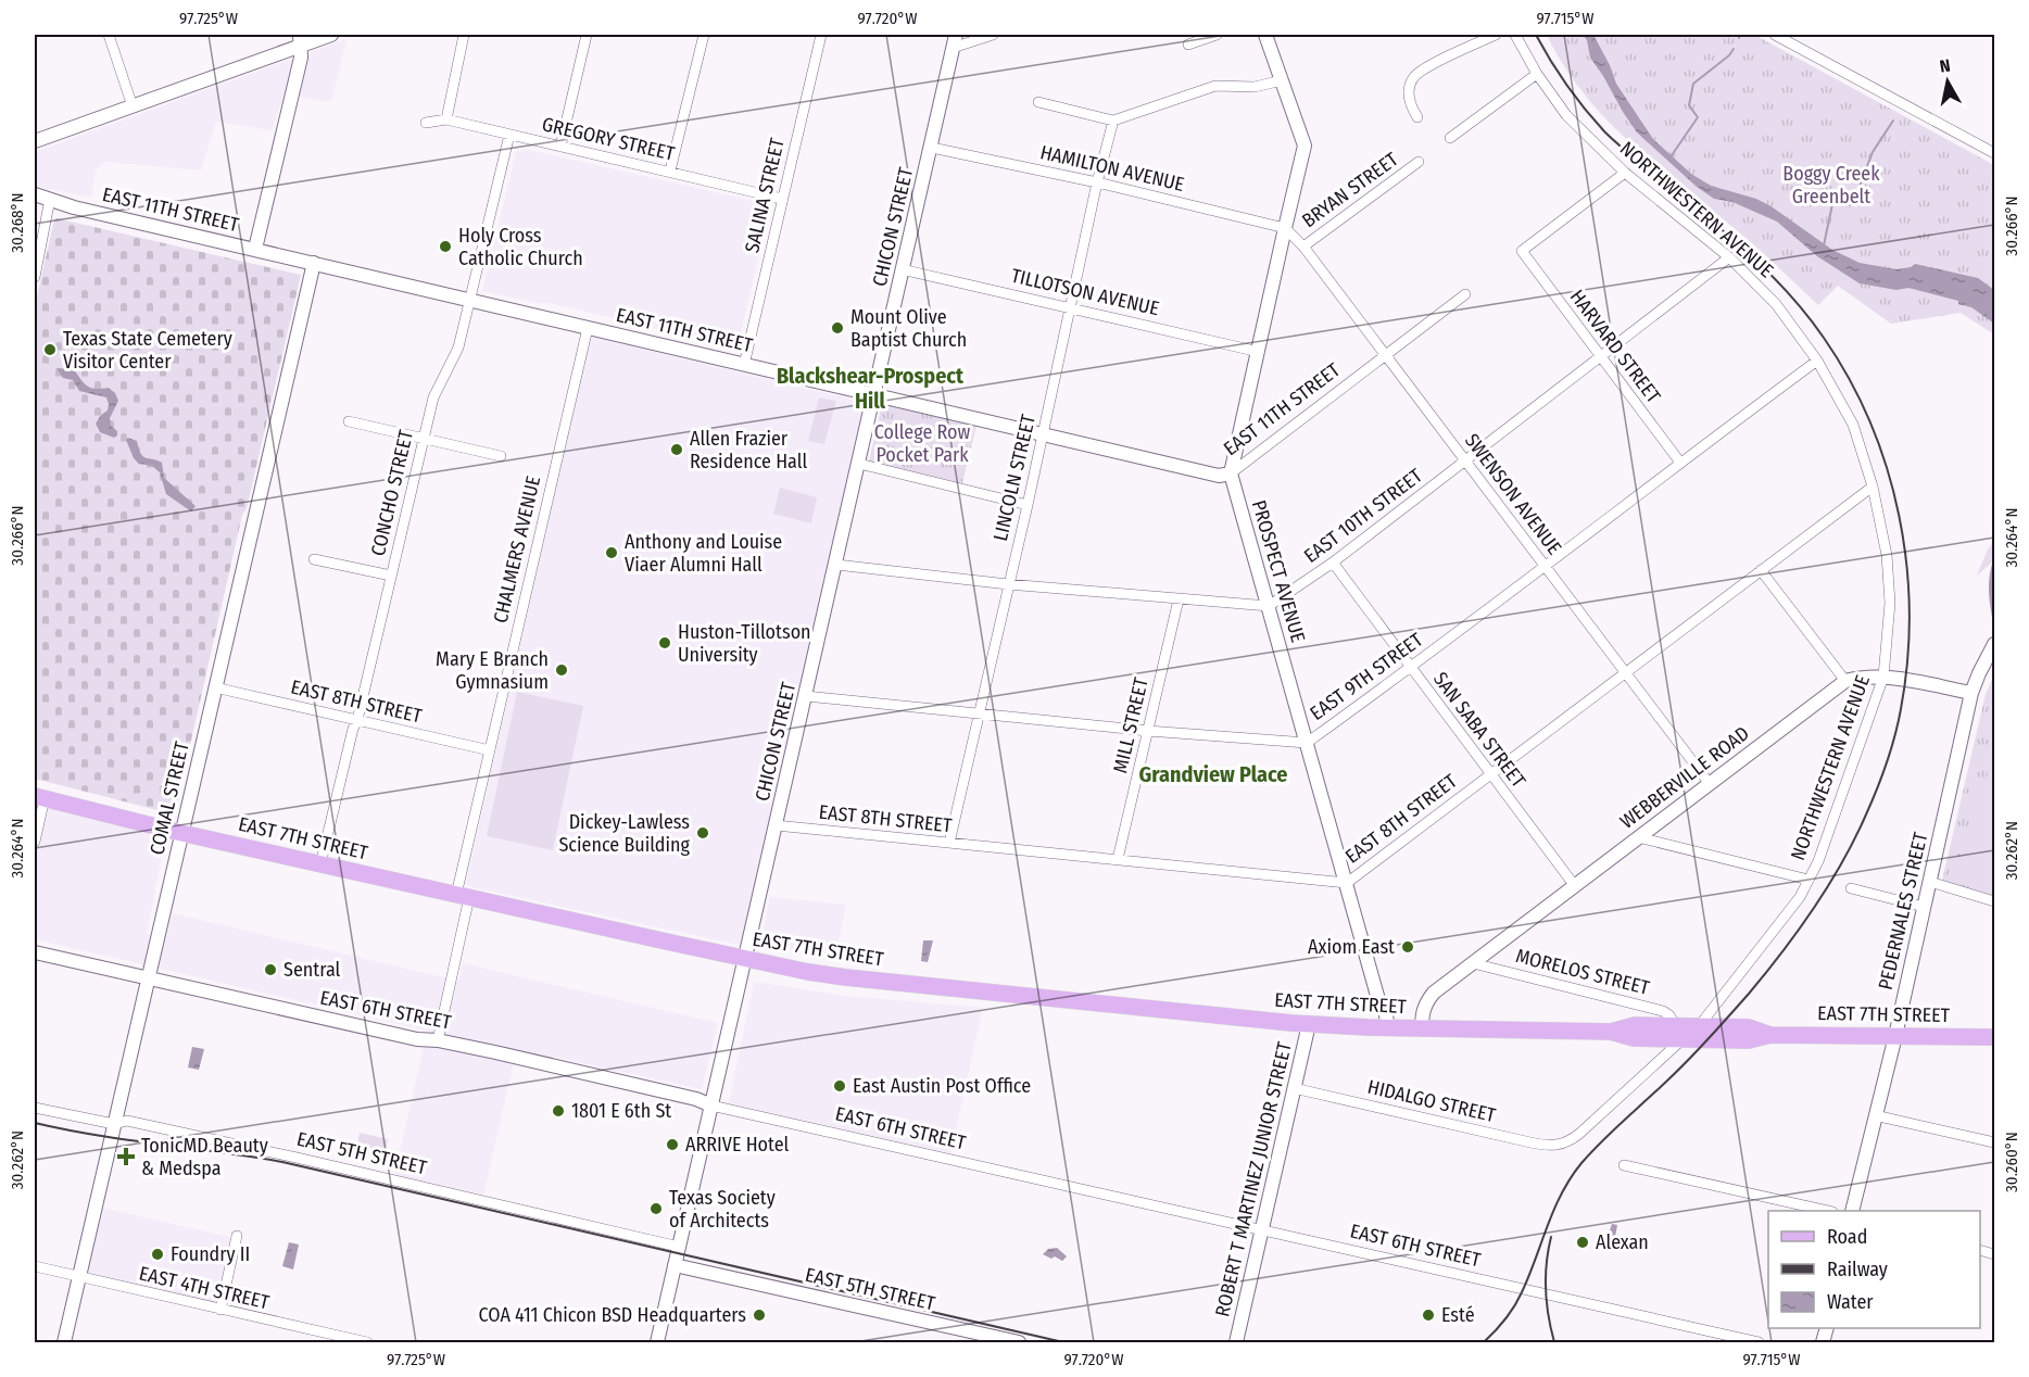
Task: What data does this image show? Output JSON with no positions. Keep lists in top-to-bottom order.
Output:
{
  "streets": {
    "main road": ["EAST 7TH STREET"],
    "street": [
      "GREGORY STREET",
      "HAMILTON AVENUE",
      "BRYAN STREET",
      "SALINA STREET",
      "EAST 11TH STREET",
      "NORTHWESTERN AVENUE",
      "CHICON STREET",
      "TILLOTSON AVENUE",
      "HARVARD STREET",
      "LINCOLN STREET",
      "CONCHO STREET",
      "SWENSON AVENUE",
      "EAST 10TH STREET",
      "CHALMERS AVENUE",
      "PROSPECT AVENUE",
      "EAST 9TH STREET",
      "EAST 8TH STREET",
      "MILL STREET",
      "SAN SABA STREET",
      "WEBBERVILLE ROAD",
      "COMAL STREET",
      "PEDERNALES STREET",
      "MORELOS STREET",
      "EAST 6TH STREET",
      "HIDALGO STREET",
      "EAST 5TH STREET",
      "ROBERT T MARTINEZ JUNIOR STREET",
      "EAST 4TH STREET"
    ]
  },
  "crossings": [
    ["GREGORY STREET", "SALINA STREET"],
    ["GREGORY STREET", "CONCHO STREET"],
    ["HAMILTON AVENUE", "CHICON STREET"],
    ["HAMILTON AVENUE", "LINCOLN STREET"],
    ["HAMILTON AVENUE", "SWENSON AVENUE"],
    ["HAMILTON AVENUE", "PROSPECT AVENUE"],
    ["BRYAN STREET", "SWENSON AVENUE"],
    ["SALINA STREET", "EAST 11TH STREET"],
    ["EAST 11TH STREET", "CHICON STREET"],
    ["EAST 11TH STREET", "LINCOLN STREET"],
    ["EAST 11TH STREET", "CONCHO STREET"],
    ["EAST 11TH STREET", "SWENSON AVENUE"],
    ["EAST 11TH STREET", "CHALMERS AVENUE"],
    ["EAST 11TH STREET", "PROSPECT AVENUE"],
    ["EAST 11TH STREET", "COMAL STREET"],
    ["NORTHWESTERN AVENUE", "HARVARD STREET"],
    ["NORTHWESTERN AVENUE", "EAST 10TH STREET"],
    ["NORTHWESTERN AVENUE", "EAST 9TH STREET"],
    ["NORTHWESTERN AVENUE", "EAST 8TH STREET"],
    ["NORTHWESTERN AVENUE", "EAST 7TH STREET"],
    ["CHICON STREET", "TILLOTSON AVENUE"],
    ["CHICON STREET", "EAST 9TH STREET"],
    ["CHICON STREET", "EAST 8TH STREET"],
    ["CHICON STREET", "EAST 7TH STREET"],
    ["CHICON STREET", "EAST 6TH STREET"],
    ["CHICON STREET", "EAST 5TH STREET"],
    ["TILLOTSON AVENUE", "LINCOLN STREET"],
    ["TILLOTSON AVENUE", "PROSPECT AVENUE"],
    ["HARVARD STREET", "EAST 10TH STREET"],
    ["HARVARD STREET", "EAST 9TH STREET"],
    ["LINCOLN STREET", "EAST 9TH STREET"],
    ["LINCOLN STREET", "EAST 8TH STREET"],
    ["CONCHO STREET", "EAST 8TH STREET"],
    ["CONCHO STREET", "EAST 7TH STREET"],
    ["SWENSON AVENUE", "EAST 10TH STREET"],
    ["SWENSON AVENUE", "PROSPECT AVENUE"],
    ["SWENSON AVENUE", "EAST 9TH STREET"],
    ["SWENSON AVENUE", "EAST 8TH STREET"],
    ["SWENSON AVENUE", "WEBBERVILLE ROAD"],
    ["EAST 10TH STREET", "PROSPECT AVENUE"],
    ["EAST 10TH STREET", "SAN SABA STREET"],
    ["CHALMERS AVENUE", "EAST 8TH STREET"],
    ["CHALMERS AVENUE", "EAST 7TH STREET"],
    ["CHALMERS AVENUE", "EAST 6TH STREET"],
    ["PROSPECT AVENUE", "EAST 9TH STREET"],
    ["PROSPECT AVENUE", "EAST 8TH STREET"],
    ["PROSPECT AVENUE", "EAST 7TH STREET"],
    ["EAST 9TH STREET", "MILL STREET"],
    ["EAST 9TH STREET", "SAN SABA STREET"],
    ["EAST 8TH STREET", "MILL STREET"],
    ["EAST 8TH STREET", "SAN SABA STREET"],
    ["EAST 8TH STREET", "COMAL STREET"],
    ["SAN SABA STREET", "WEBBERVILLE ROAD"],
    ["WEBBERVILLE ROAD", "EAST 7TH STREET"],
    ["WEBBERVILLE ROAD", "MORELOS STREET"],
    ["COMAL STREET", "EAST 7TH STREET"],
    ["COMAL STREET", "EAST 6TH STREET"],
    ["COMAL STREET", "EAST 5TH STREET"],
    ["COMAL STREET", "EAST 4TH STREET"],
    ["EAST 7TH STREET", "PEDERNALES STREET"],
    ["EAST 7TH STREET", "MORELOS STREET"],
    ["EAST 7TH STREET", "HIDALGO STREET"],
    ["EAST 7TH STREET", "ROBERT T MARTINEZ JUNIOR STREET"],
    ["MORELOS STREET", "HIDALGO STREET"],
    ["EAST 6TH STREET", "ROBERT T MARTINEZ JUNIOR STREET"],
    ["HIDALGO STREET", "ROBERT T MARTINEZ JUNIOR STREET"]
  ],
  "districts": ["Blackshear-Prospect Hill", "Grandview Place"],
  "parks": ["Boggy Creek Greenbelt", "College Row Pocket Park"],
  "places": {
    "other": [
      "Holy Cross Catholic Church",
      "Mount Olive Baptist Church",
      "Texas State Cemetery Visitor Center",
      "Allen Frazier Residence Hall",
      "Anthony and Louise Viaer Alumni Hall",
      "Huston-Tillotson University",
      "Mary E Branch Gymnasium",
      "Dickey-Lawless Science Building",
      "Axiom East",
      "Sentral",
      "East Austin Post Office",
      "1801 E 6th St",
      "ARRIVE Hotel",
      "Texas Society of Architects",
      "Alexan",
      "Foundry II",
      "COA 411 Chicon BSD Headquarters",
      "Esté"
    ],
    "health": ["TonicMD Beauty & Medspa"]
  },
  "legend": ["Road", "Railway", "Water"],
  "north": "top",
  "coordinates": [
    "97.725°W",
    "97.720°W",
    "97.715°W",
    "30.268°N",
    "30.266°N",
    "30.264°N",
    "30.262°N",
    "30.260°N"
  ]
}
